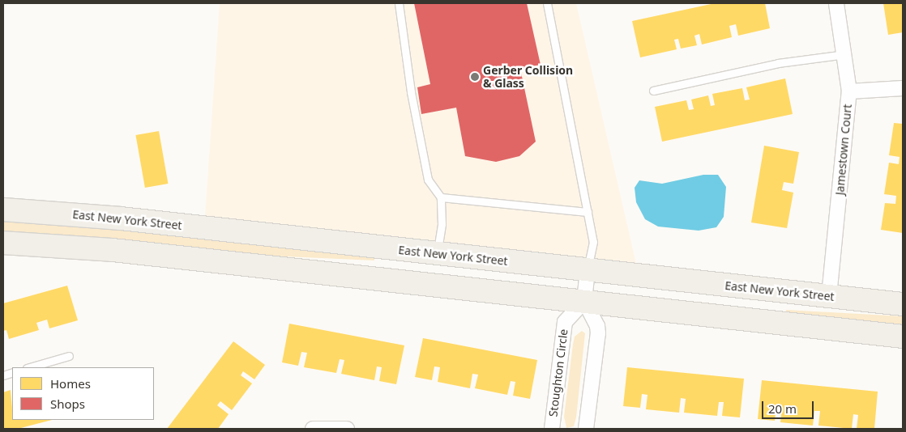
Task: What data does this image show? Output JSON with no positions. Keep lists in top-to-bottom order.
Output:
{
  "streets": {
    "main road": ["East New York Street"],
    "street": ["Jamestown Court", "Stoughton Circle"]
  },
  "crossings": [
    ["Jamestown Court", "East New York Street"]
  ],
  "places": ["Gerber Collision & Glass"],
  "legend": ["Homes", "Shops"],
  "scale_bar": "20 m"
}
